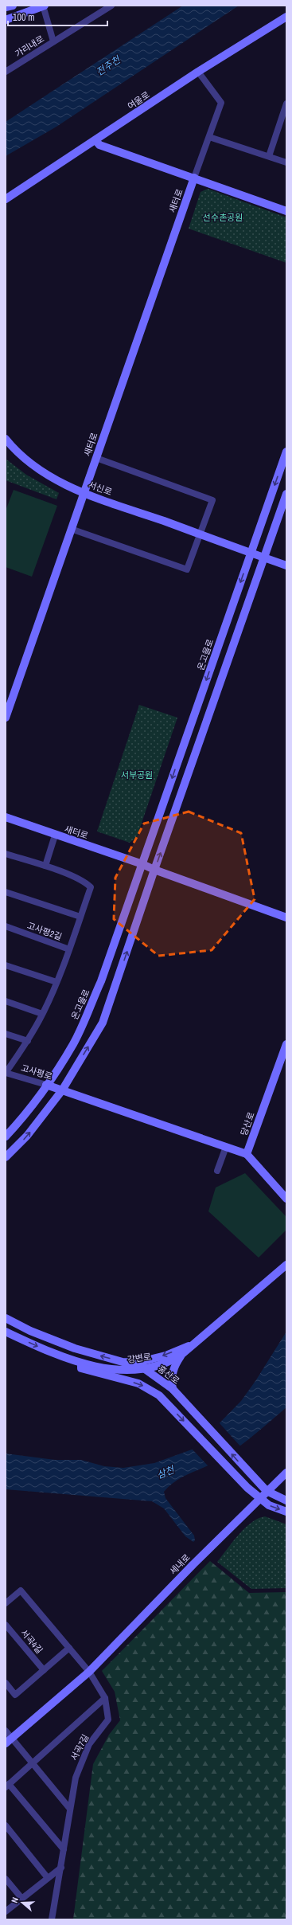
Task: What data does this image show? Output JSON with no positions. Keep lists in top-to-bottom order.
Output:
{
  "streets": {
    "street": [
      "가리내로",
      "여울로",
      "새터로",
      "서신로",
      "온고을로",
      "고사평2길",
      "고사평로",
      "당산로",
      "강변로",
      "홍산로",
      "세내로",
      "서곡4길",
      "서곡7길"
    ]
  },
  "crossings": [
    ["여울로", "새터로"],
    ["새터로", "서신로"],
    ["새터로", "온고을로"],
    ["서신로", "온고을로"],
    ["온고을로", "고사평로"],
    ["고사평2길", "고사평로"],
    ["강변로", "홍산로"],
    ["홍산로", "세내로"],
    ["세내로", "서곡7길"]
  ],
  "water": ["전주천", "삼천"],
  "parks": ["선수촌공원", "서부공원"],
  "scale_bar": "100 m",
  "north": "left"
}
